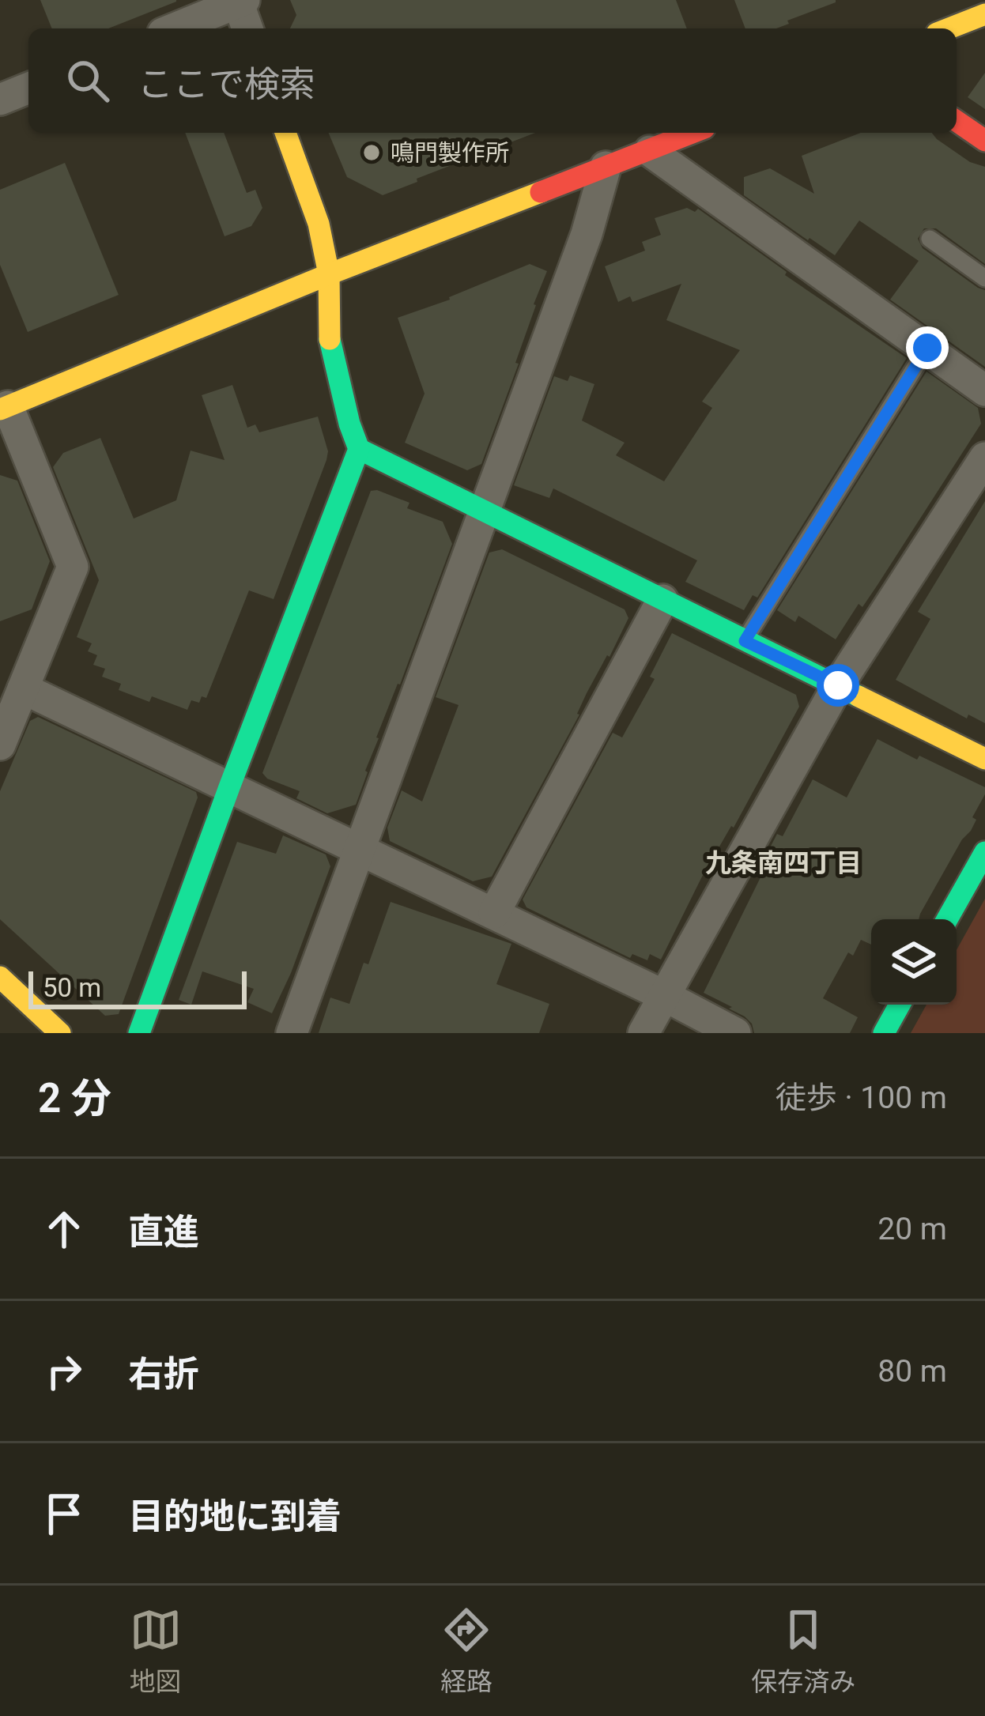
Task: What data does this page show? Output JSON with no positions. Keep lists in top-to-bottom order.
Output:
{
  "districts": ["九条南四丁目"],
  "places": ["鳴門製作所"],
  "scale_bar": "50 m",
  "page": {
    "search": "ここで検索",
    "scale": "50 m",
    "heading": ["2 分", "徒歩 · 100 m"],
    "list": [
      ["直進", "20 m"],
      ["右折", "80 m"],
      "目的地に到着"
    ],
    "nav": ["地図", "経路", "保存済み"]
  }
}
